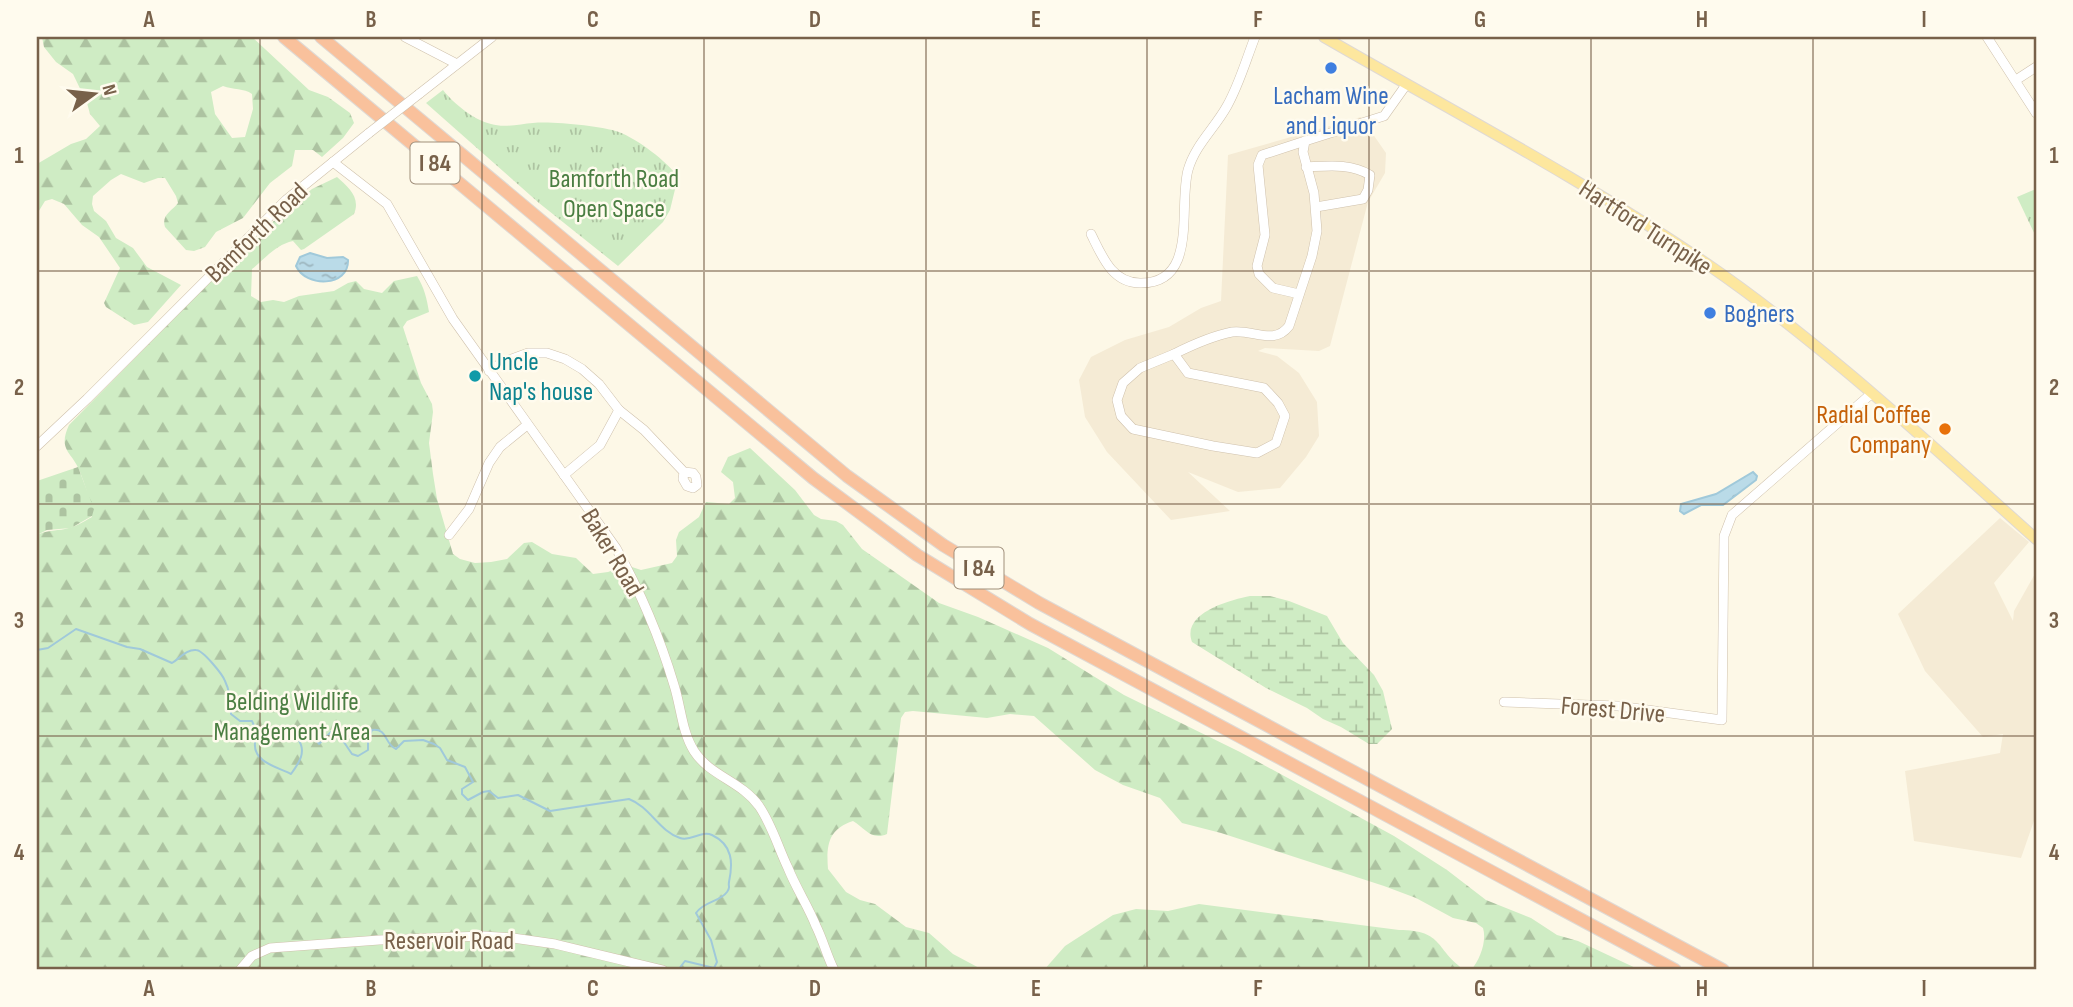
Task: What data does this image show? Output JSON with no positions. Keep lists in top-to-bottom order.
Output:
{
  "streets": {
    "highway": ["I 84"],
    "main road": ["Hartford Turnpike"],
    "street": [
      "Bamforth Road",
      "Baker Road",
      "Forest Drive",
      "Reservoir Road"
    ]
  },
  "crossings": [
    ["Hartford Turnpike", "Forest Drive"],
    ["Bamforth Road", "Baker Road"]
  ],
  "parks": ["Bamforth Road Open Space", "Belding Wildlife Management Area"],
  "places": [
    "Lacham Wine and Liquor",
    "Bogners",
    "Uncle Nap's house",
    "Radial Coffee Company"
  ],
  "north": "right",
  "grid": {
    "columns": [
      "A",
      "B",
      "C",
      "D",
      "E",
      "F",
      "G",
      "H",
      "I"
    ],
    "rows": [
      "1",
      "2",
      "3",
      "4"
    ]
  }
}
